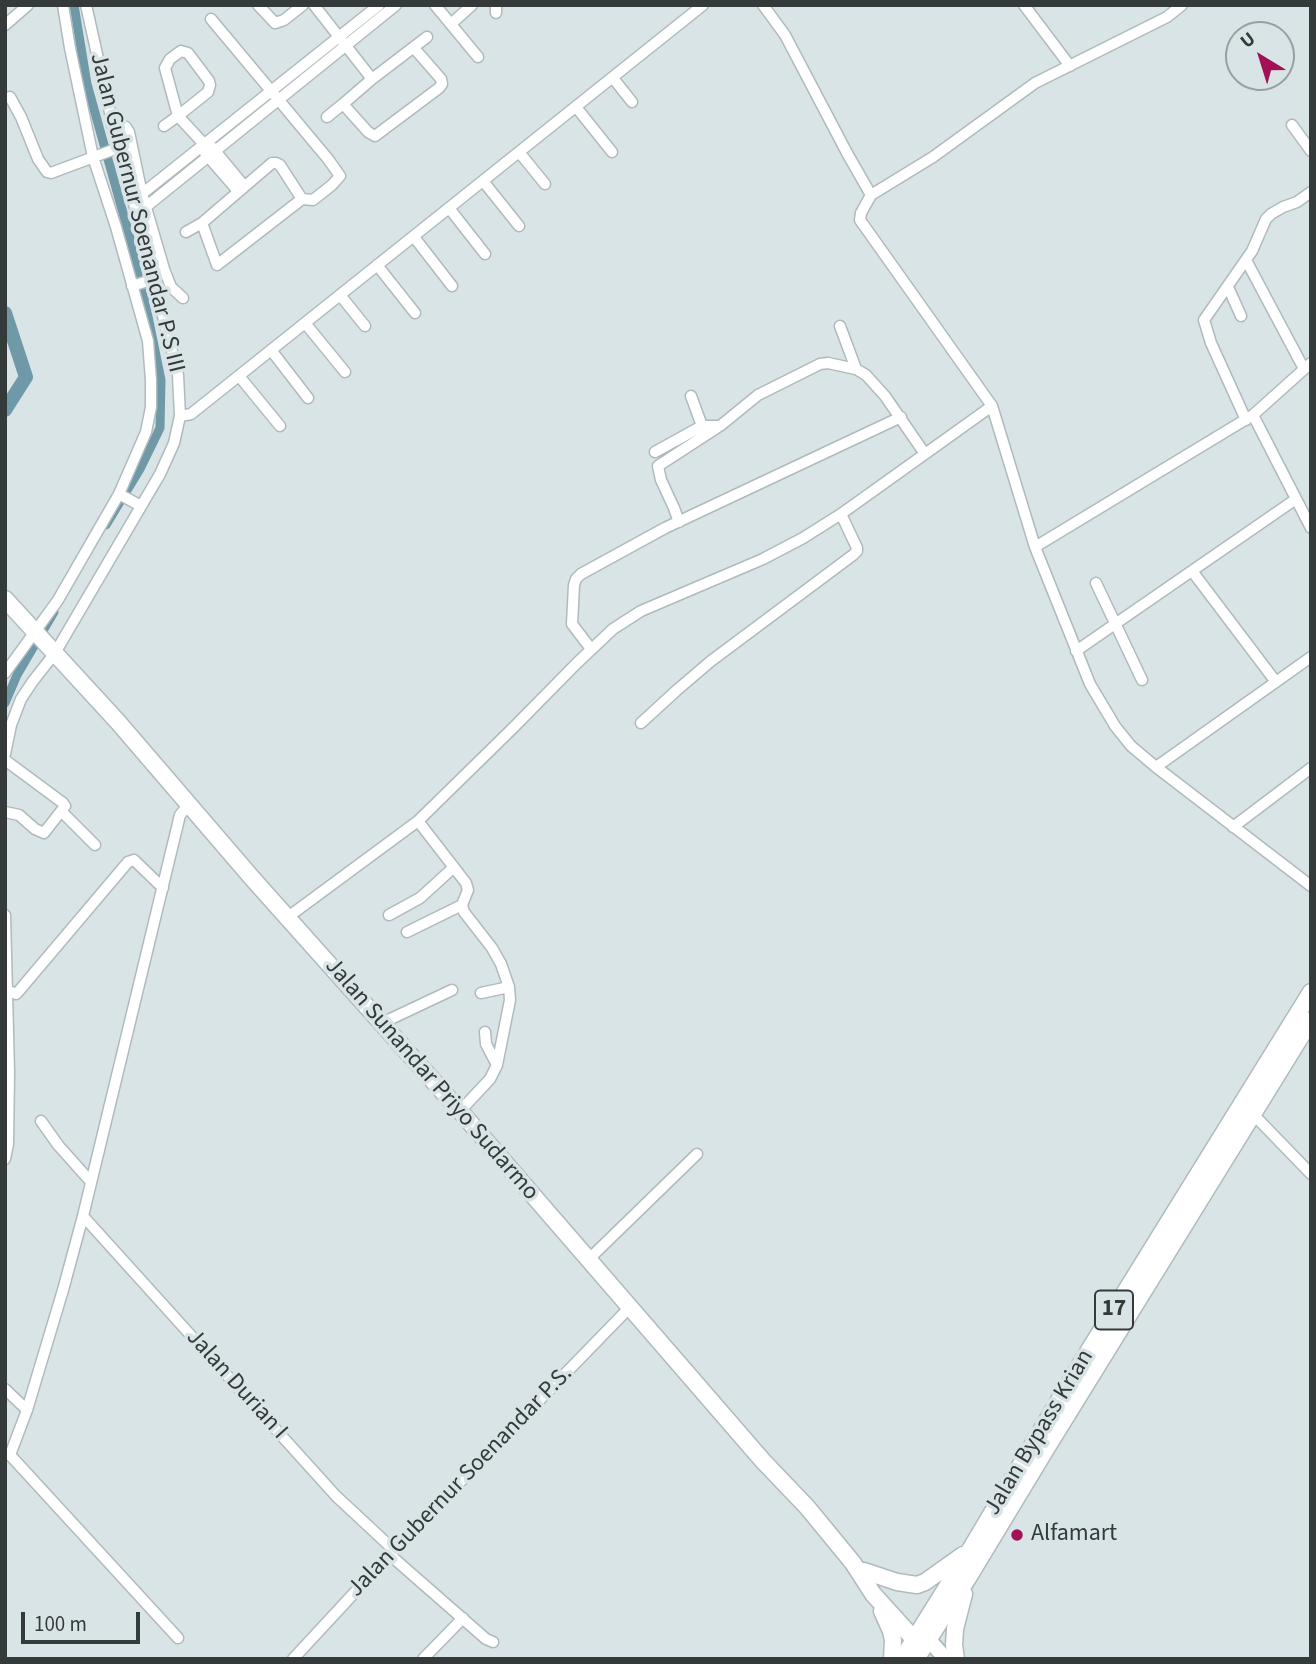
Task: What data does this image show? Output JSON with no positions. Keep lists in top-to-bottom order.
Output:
{
  "streets": {
    "highway": ["Jalan Sunandar Priyo Sudarmo", "17", "Jalan Bypass Krian"],
    "street": ["Jalan Gubernur Soenandar P.S III", "Jalan Durian I", "Jalan Gubernur Soenandar P.S."]
  },
  "crossings": [
    ["Jalan Gubernur Soenandar P.S III", "Jalan Sunandar Priyo Sudarmo"],
    ["Jalan Sunandar Priyo Sudarmo", "Jalan Bypass Krian"],
    ["Jalan Sunandar Priyo Sudarmo", "Jalan Gubernur Soenandar P.S."],
    ["Jalan Durian I", "Jalan Gubernur Soenandar P.S."]
  ],
  "places": ["Alfamart"],
  "scale_bar": "100 m",
  "north": "top left"
}
